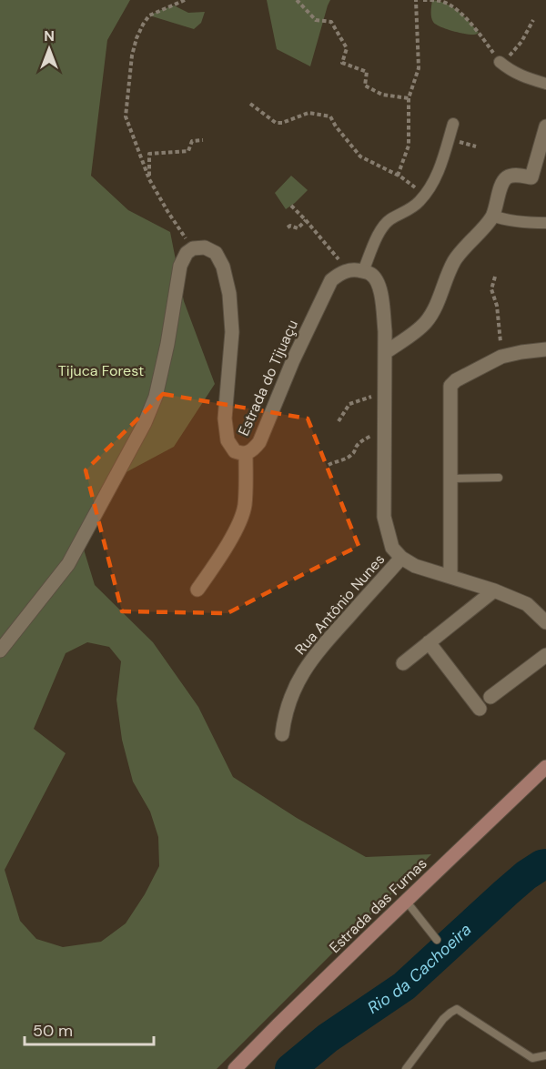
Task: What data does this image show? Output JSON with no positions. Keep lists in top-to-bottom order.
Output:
{
  "streets": {
    "main road": ["Estrada das Furnas"],
    "street": ["Estrada do Tijuaçu", "Rua Antônio Nunes"]
  },
  "water": ["Rio da Cachoeira"],
  "parks": ["Tijuca Forest"],
  "scale_bar": "50 m",
  "north": "top"
}
